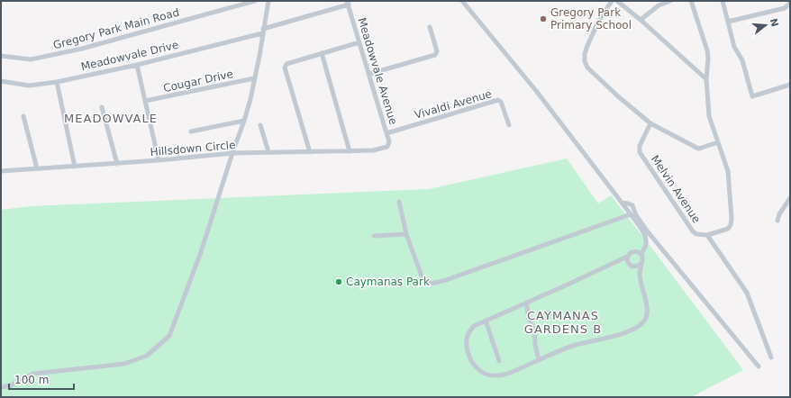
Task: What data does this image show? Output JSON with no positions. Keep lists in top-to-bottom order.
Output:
{
  "streets": {
    "street": [
      "Gregory Park Main Road",
      "Meadowvale Drive",
      "Meadowvale Avenue",
      "Cougar Drive",
      "Vivaldi Avenue",
      "Hillsdown Circle",
      "Melvin Avenue"
    ]
  },
  "crossings": [
    ["Meadowvale Drive", "Meadowvale Avenue"],
    ["Meadowvale Avenue", "Vivaldi Avenue"],
    ["Meadowvale Avenue", "Hillsdown Circle"]
  ],
  "districts": ["MEADOWVALE", "CAYMANAS GARDENS B"],
  "places": ["Gregory Park Primary School", "Caymanas Park"],
  "scale_bar": "100 m",
  "north": "right"
}
